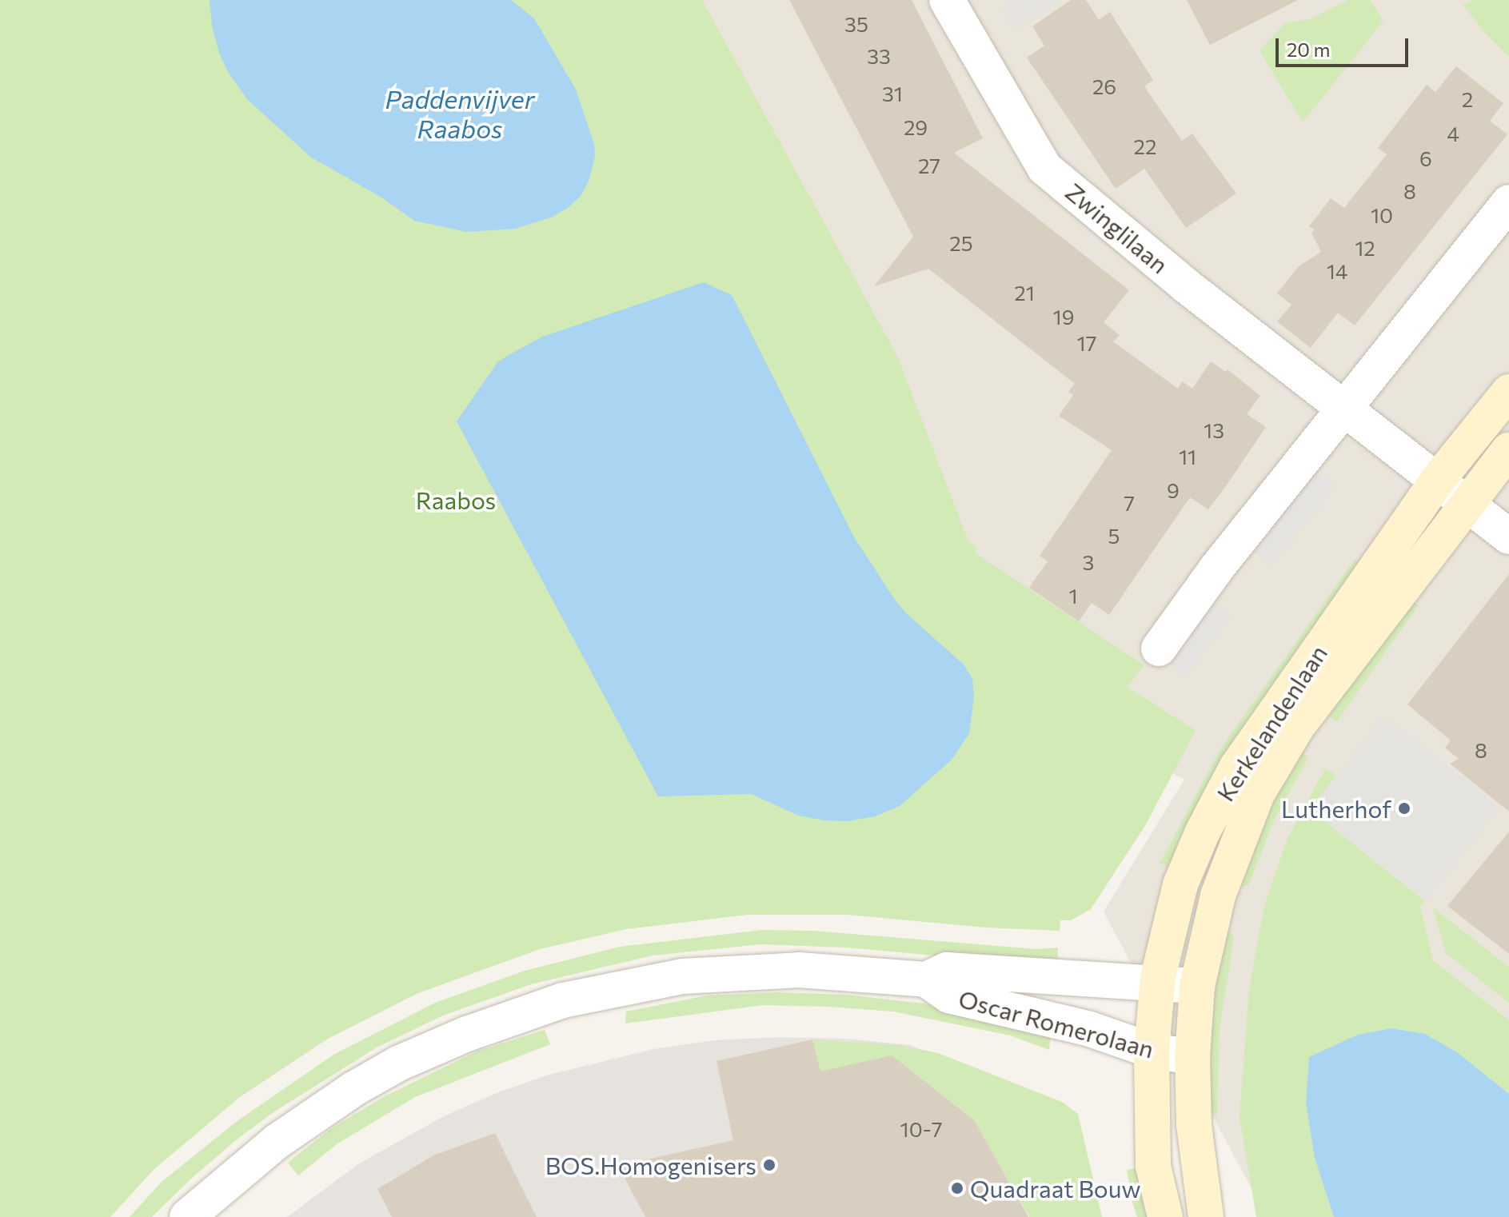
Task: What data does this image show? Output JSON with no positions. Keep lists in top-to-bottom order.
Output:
{
  "streets": {
    "street": ["Zwinglilaan", "Kerkelandenlaan", "Oscar Romerolaan"]
  },
  "crossings": [
    ["Zwinglilaan", "Kerkelandenlaan"],
    ["Kerkelandenlaan", "Oscar Romerolaan"]
  ],
  "water": ["Paddenvijver Raabos"],
  "parks": ["Raabos"],
  "places": ["Lutherhof", "BOS.Homogenisers", "Quadraat Bouw"],
  "house_numbers": [
    "35",
    "33",
    "26",
    "31",
    "2",
    "29",
    "4",
    "22",
    "6",
    "27",
    "8",
    "10",
    "25",
    "12",
    "14",
    "21",
    "19",
    "17",
    "13",
    "11",
    "9",
    "7",
    "5",
    "3",
    "1",
    "8",
    "10-7"
  ],
  "scale_bar": "20 m"
}
